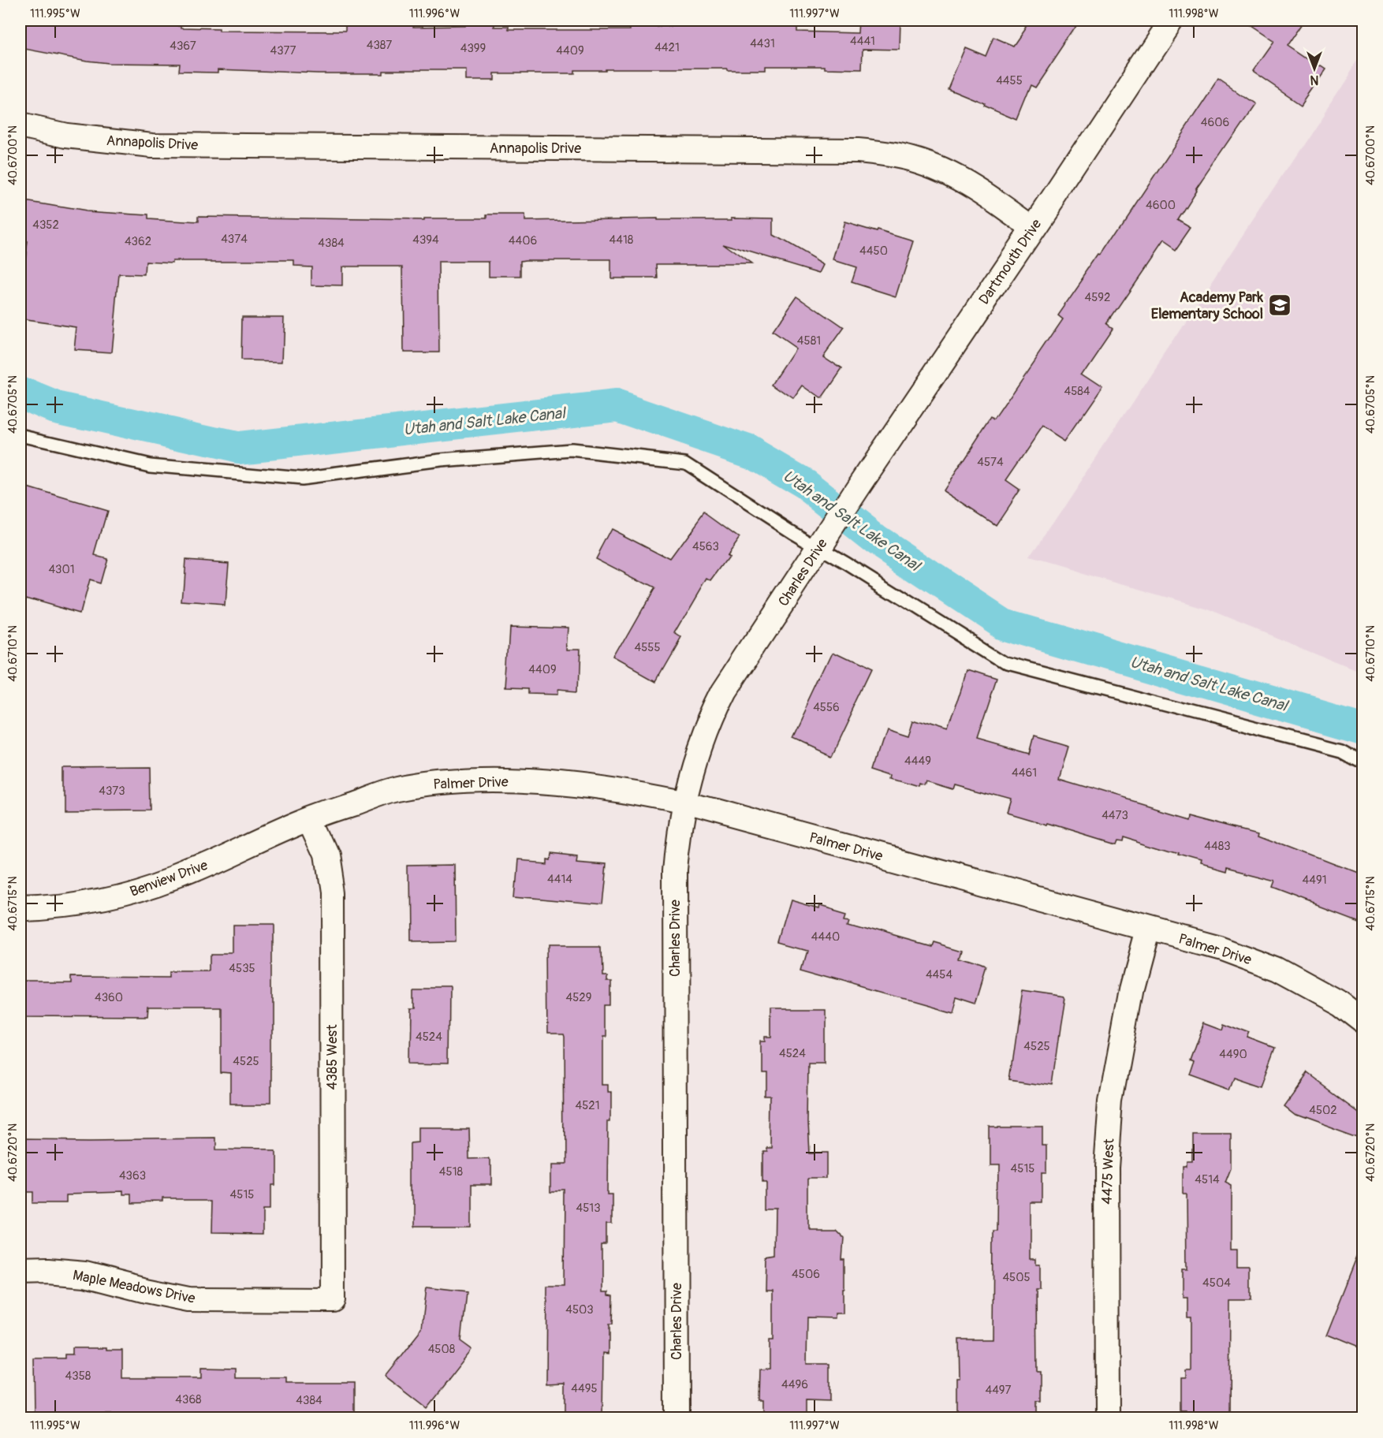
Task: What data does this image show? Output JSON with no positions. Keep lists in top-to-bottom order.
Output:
{
  "streets": {
    "street": [
      "Annapolis Drive",
      "Dartmouth Drive",
      "Charles Drive",
      "Palmer Drive",
      "Benview Drive",
      "4385 West",
      "4475 West",
      "Maple Meadows Drive"
    ]
  },
  "crossings": [
    ["Annapolis Drive", "Dartmouth Drive"],
    ["Dartmouth Drive", "Charles Drive"],
    ["Charles Drive", "Palmer Drive"],
    ["Palmer Drive", "Benview Drive"],
    ["Palmer Drive", "4385 West"],
    ["Palmer Drive", "4475 West"],
    ["Benview Drive", "4385 West"],
    ["4385 West", "Maple Meadows Drive"]
  ],
  "water": ["Utah and Salt Lake Canal"],
  "places": {
    "school or university": ["Academy Park Elementary School"]
  },
  "house_numbers": [
    "4441",
    "4431",
    "4387",
    "4367",
    "4421",
    "4399",
    "4377",
    "4409",
    "4455",
    "4606",
    "4600",
    "4352",
    "4374",
    "4394",
    "4418",
    "4406",
    "4362",
    "4384",
    "4450",
    "4592",
    "4581",
    "4584",
    "4574",
    "4563",
    "4301",
    "4555",
    "4409",
    "4556",
    "4449",
    "4461",
    "4373",
    "4473",
    "4483",
    "4414",
    "4491",
    "4440",
    "4535",
    "4454",
    "4360",
    "4529",
    "4524",
    "4525",
    "4524",
    "4490",
    "4525",
    "4521",
    "4502",
    "4515",
    "4518",
    "4363",
    "4514",
    "4515",
    "4513",
    "4506",
    "4505",
    "4504",
    "4503",
    "4508",
    "4358",
    "4496",
    "4495",
    "4497",
    "4368",
    "4384"
  ],
  "north": "bottom",
  "coordinates": [
    "111.995°W",
    "111.996°W",
    "111.997°W",
    "111.998°W",
    "40.6700°N",
    "40.6705°N",
    "40.6710°N",
    "40.6715°N",
    "40.6720°N"
  ]
}
